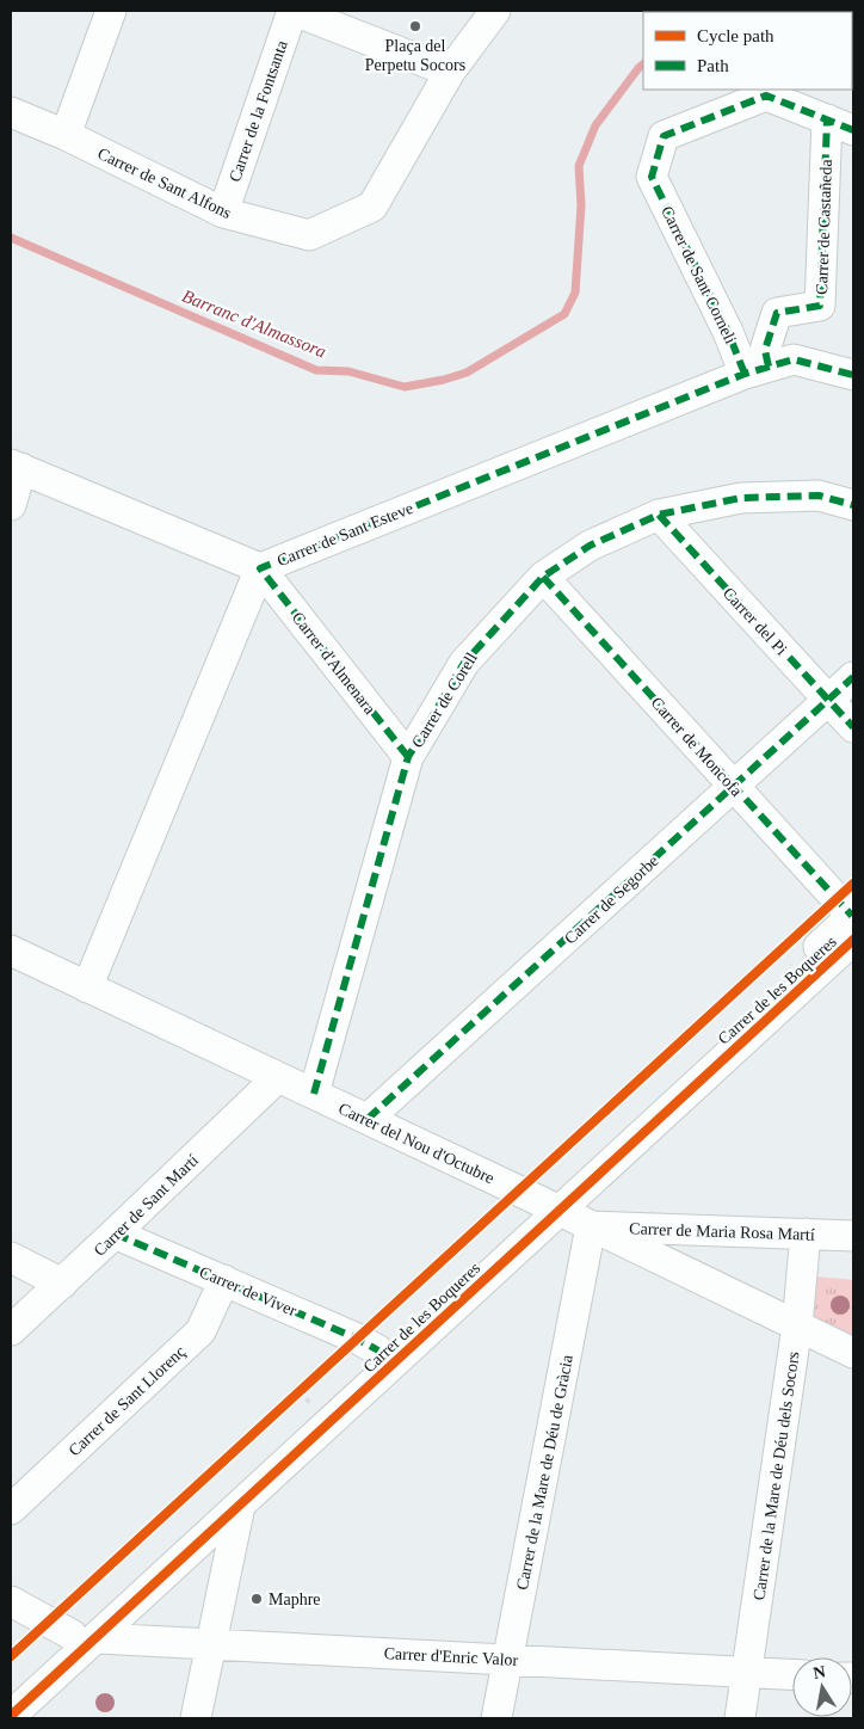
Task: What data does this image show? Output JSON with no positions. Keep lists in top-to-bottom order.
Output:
{
  "streets": {
    "street": [
      "Carrer de la Fontsanta",
      "Carrer de Sant Alfons",
      "Carrer de Castañeda",
      "Carrer de Sant Corneli",
      "Carrer de Sant Esteve",
      "Carrer del Pi",
      "Carrer d'Almenara",
      "Carrer de Corell",
      "Carrer de Moncofa",
      "Carrer de Segorbe",
      "Carrer de les Boqueres",
      "Carrer del Nou d'Octubre",
      "Carrer de Sant Martí",
      "Carrer de Maria Rosa Martí",
      "Carrer de Viver",
      "Carrer de Sant Llorenç",
      "Carrer de la Mare de Déu de Gràcia",
      "Carrer de la Mare de Déu dels Socors",
      "Carrer d'Enric Valor"
    ]
  },
  "crossings": [
    ["Carrer de la Fontsanta", "Carrer de Sant Alfons"],
    ["Carrer de Castañeda", "Carrer de Sant Corneli"],
    ["Carrer de Castañeda", "Carrer de Sant Esteve"],
    ["Carrer de Sant Corneli", "Carrer de Sant Esteve"],
    ["Carrer de Sant Esteve", "Carrer d'Almenara"],
    ["Carrer de Sant Esteve", "Carrer del Nou d'Octubre"],
    ["Carrer del Pi", "Carrer de Corell"],
    ["Carrer del Pi", "Carrer de Segorbe"],
    ["Carrer d'Almenara", "Carrer de Corell"],
    ["Carrer de Corell", "Carrer de Moncofa"],
    ["Carrer de Corell", "Carrer del Nou d'Octubre"],
    ["Carrer de Moncofa", "Carrer de Segorbe"],
    ["Carrer de Moncofa", "Carrer de les Boqueres"],
    ["Carrer de Segorbe", "Carrer del Nou d'Octubre"],
    ["Carrer de les Boqueres", "Carrer del Nou d'Octubre"],
    ["Carrer de les Boqueres", "Carrer de Viver"],
    ["Carrer de les Boqueres", "Carrer d'Enric Valor"],
    ["Carrer del Nou d'Octubre", "Carrer de Sant Martí"],
    ["Carrer del Nou d'Octubre", "Carrer de Maria Rosa Martí"],
    ["Carrer del Nou d'Octubre", "Carrer de la Mare de Déu de Gràcia"],
    ["Carrer del Nou d'Octubre", "Carrer de la Mare de Déu dels Socors"],
    ["Carrer de Sant Martí", "Carrer de Viver"],
    ["Carrer de Maria Rosa Martí", "Carrer de la Mare de Déu de Gràcia"],
    ["Carrer de Maria Rosa Martí", "Carrer de la Mare de Déu dels Socors"],
    ["Carrer de Viver", "Carrer de Sant Llorenç"],
    ["Carrer de la Mare de Déu de Gràcia", "Carrer d'Enric Valor"],
    ["Carrer de la Mare de Déu dels Socors", "Carrer d'Enric Valor"]
  ],
  "water": ["Barranc d'Almassora"],
  "places": ["Plaça del Perpetu Socors", "Maphre"],
  "legend": ["Cycle path", "Path"],
  "north": "top"
}
